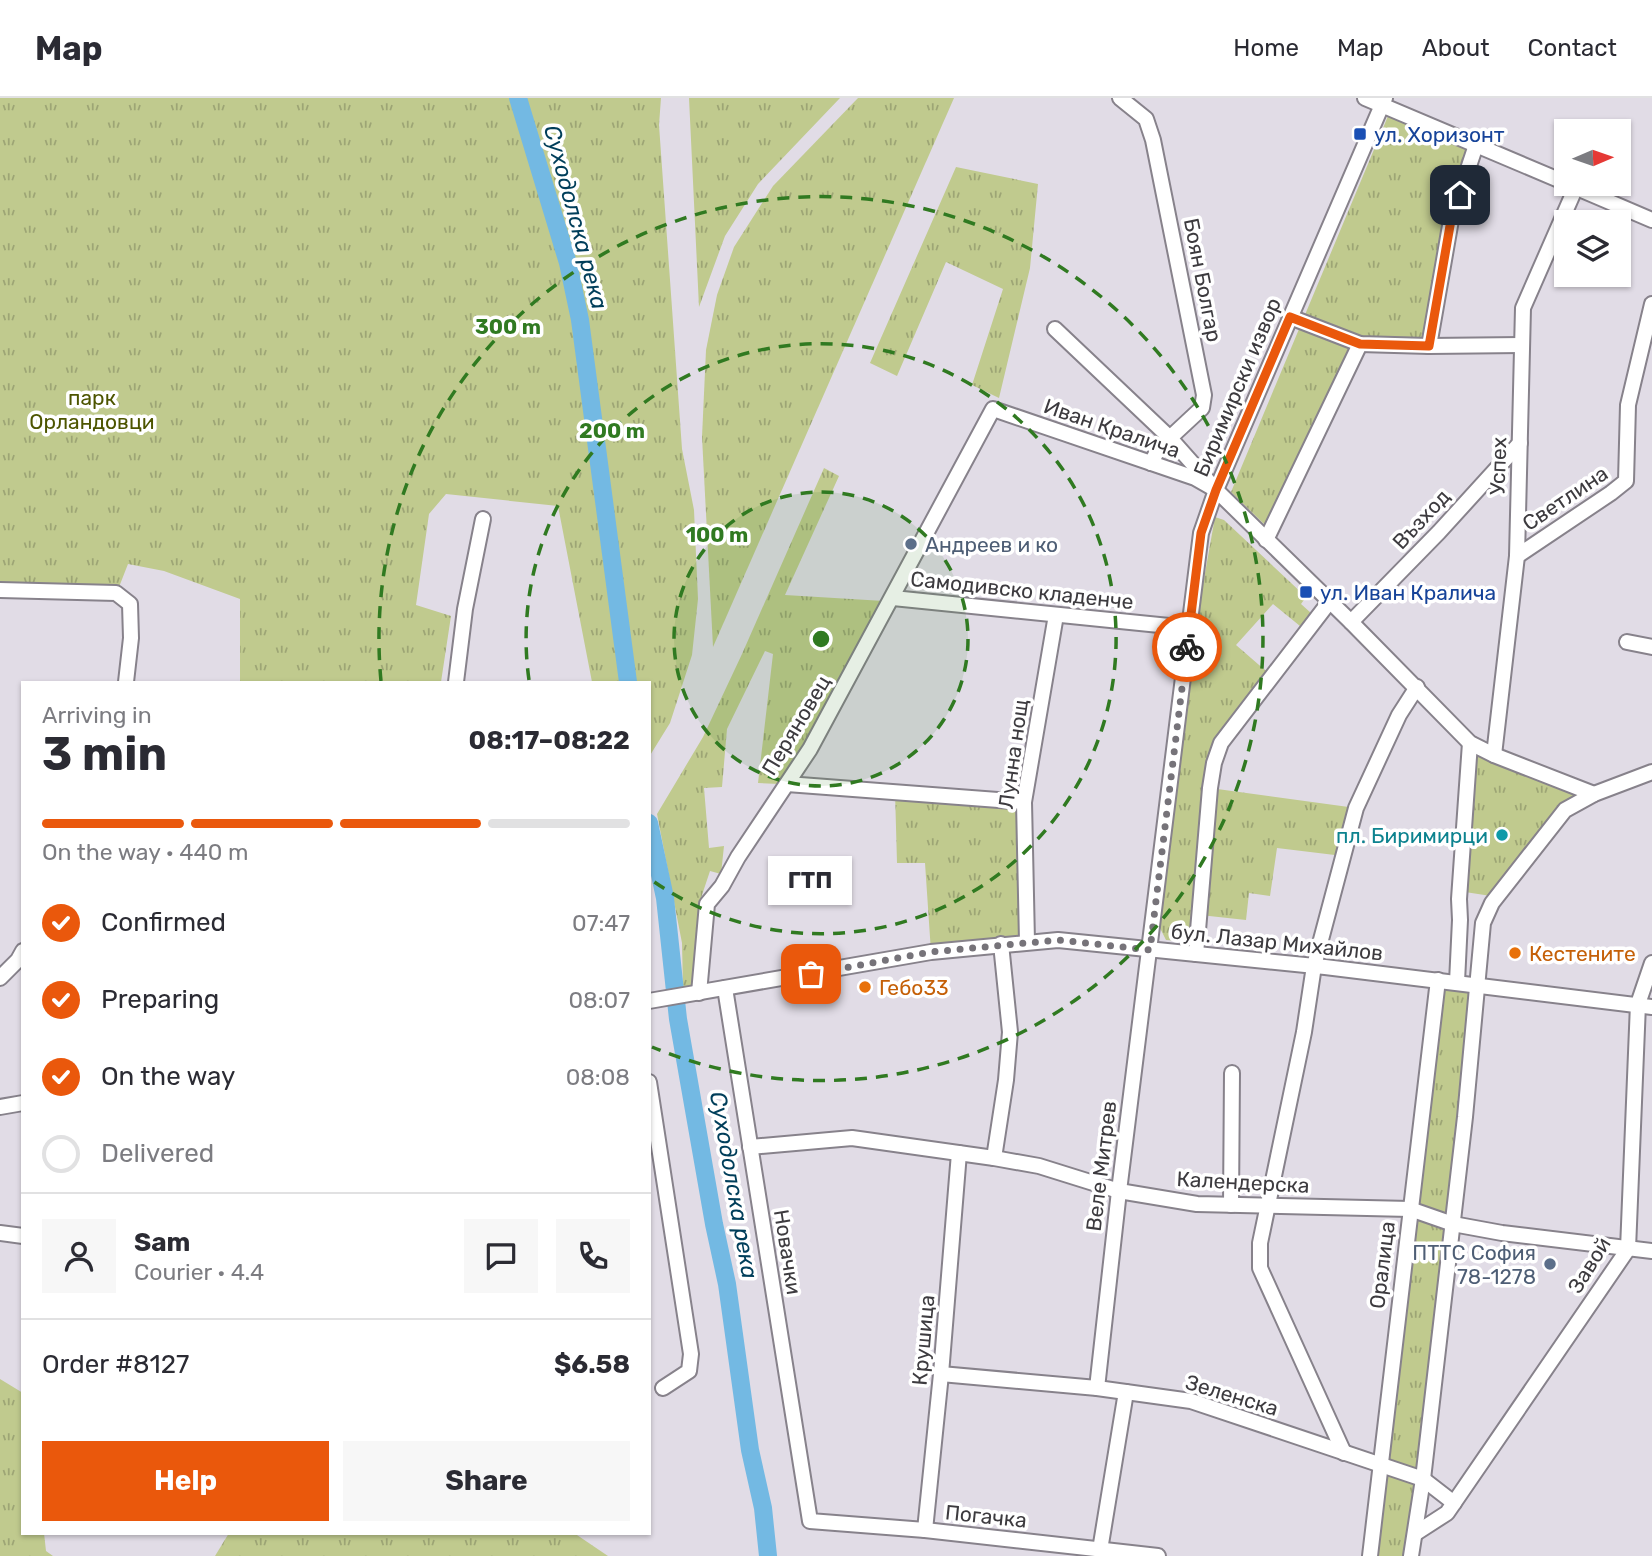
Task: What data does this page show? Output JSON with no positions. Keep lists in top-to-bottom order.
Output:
{
  "streets": {
    "street": [
      "Боян Болгар",
      "Биримирски извор",
      "Иван Кралича",
      "Успех",
      "Светлина",
      "Възход",
      "Самодивско кладенче",
      "Перяновец",
      "Лунна нощ",
      "бул. Лазар Михайлов",
      "Веле Митрев",
      "Календерска",
      "Новачки",
      "Оралица",
      "Завой",
      "Крушица",
      "Зеленска",
      "Погачка"
    ]
  },
  "crossings": [
    ["Боян Болгар", "Иван Кралича"],
    ["Биримирски извор", "Иван Кралича"],
    ["Биримирски извор", "Самодивско кладенче"],
    ["Биримирски извор", "бул. Лазар Михайлов"],
    ["Биримирски извор", "Веле Митрев"],
    ["Иван Кралича", "Възход"],
    ["Иван Кралича", "Перяновец"],
    ["Успех", "Светлина"],
    ["Успех", "Възход"],
    ["Самодивско кладенче", "Перяновец"],
    ["Самодивско кладенче", "Лунна нощ"],
    ["Перяновец", "бул. Лазар Михайлов"],
    ["Лунна нощ", "бул. Лазар Михайлов"],
    ["бул. Лазар Михайлов", "Веле Митрев"],
    ["бул. Лазар Михайлов", "Новачки"],
    ["бул. Лазар Михайлов", "Оралица"],
    ["бул. Лазар Михайлов", "Завой"],
    ["Веле Митрев", "Календерска"],
    ["Веле Митрев", "Зеленска"],
    ["Календерска", "Новачки"],
    ["Календерска", "Оралица"],
    ["Календерска", "Завой"],
    ["Календерска", "Крушица"],
    ["Новачки", "Погачка"],
    ["Оралица", "Зеленска"],
    ["Завой", "Зеленска"],
    ["Крушица", "Зеленска"],
    ["Крушица", "Погачка"]
  ],
  "water": ["Суходолска река"],
  "parks": ["парк Орландовци"],
  "places": {
    "transit": ["ул. Хоризонт", "ул. Иван Кралича"],
    "other": [
      "Андреев и ко",
      "пл. Биримирци",
      "Кестените",
      "ГТП",
      "Гебо33",
      "ПТТС София 78-1278"
    ]
  },
  "north": "right",
  "page": {
    "header": "Map",
    "nav": [
      "Home",
      "Map",
      "About",
      "Contact"
    ],
    "heading": ["3 min", "Arriving in", "08:17–08:22"],
    "panel": [
      "Sam",
      "Courier · 4.4",
      "Order #8127",
      "$6.58"
    ],
    "bar": "On the way · 440 m",
    "bubble": "ГТП",
    "list": [
      ["Confirmed", "07:47"],
      ["Preparing", "08:07"],
      ["On the way", "08:08"],
      "Delivered"
    ],
    "buttons": ["Help", "Share"]
  },
  "rings": ["300 m", "200 m", "100 m"]
}
